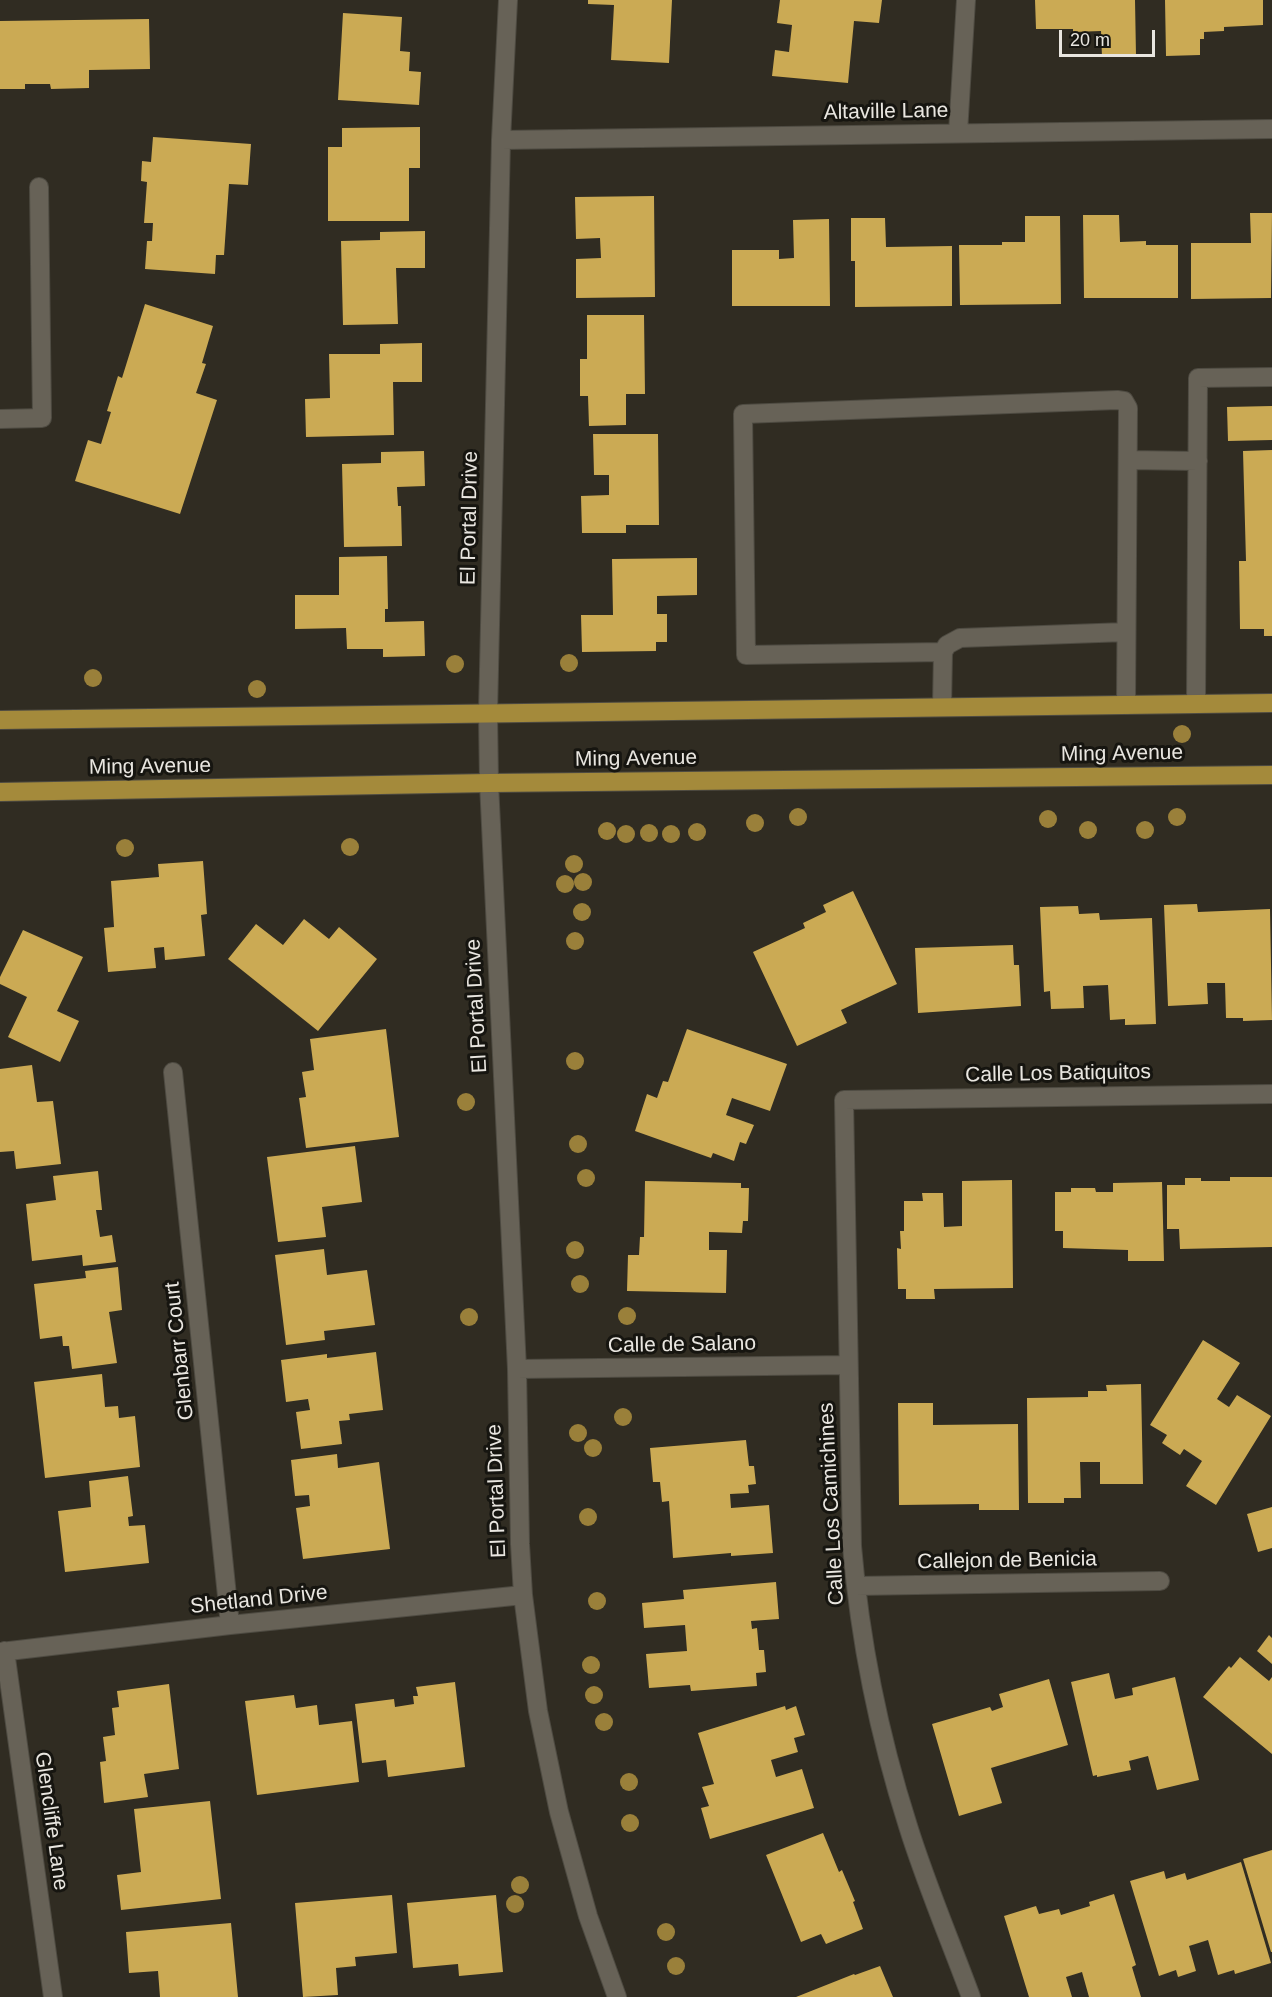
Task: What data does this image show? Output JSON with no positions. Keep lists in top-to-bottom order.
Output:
{
  "streets": {
    "main road": ["Ming Avenue"],
    "street": [
      "Altaville Lane",
      "El Portal Drive",
      "Calle Los Batiquitos",
      "Calle de Salano",
      "Glenbarr Court",
      "Calle Los Camichines",
      "Callejon de Benicia",
      "Shetland Drive",
      "Glencliffe Lane"
    ]
  },
  "crossings": [
    ["Altaville Lane", "El Portal Drive"],
    ["El Portal Drive", "Ming Avenue"],
    ["El Portal Drive", "Calle de Salano"],
    ["El Portal Drive", "Shetland Drive"],
    ["Calle Los Batiquitos", "Calle Los Camichines"],
    ["Calle de Salano", "Calle Los Camichines"],
    ["Glenbarr Court", "Shetland Drive"],
    ["Calle Los Camichines", "Callejon de Benicia"],
    ["Shetland Drive", "Glencliffe Lane"]
  ],
  "scale_bar": "20 m"
}
